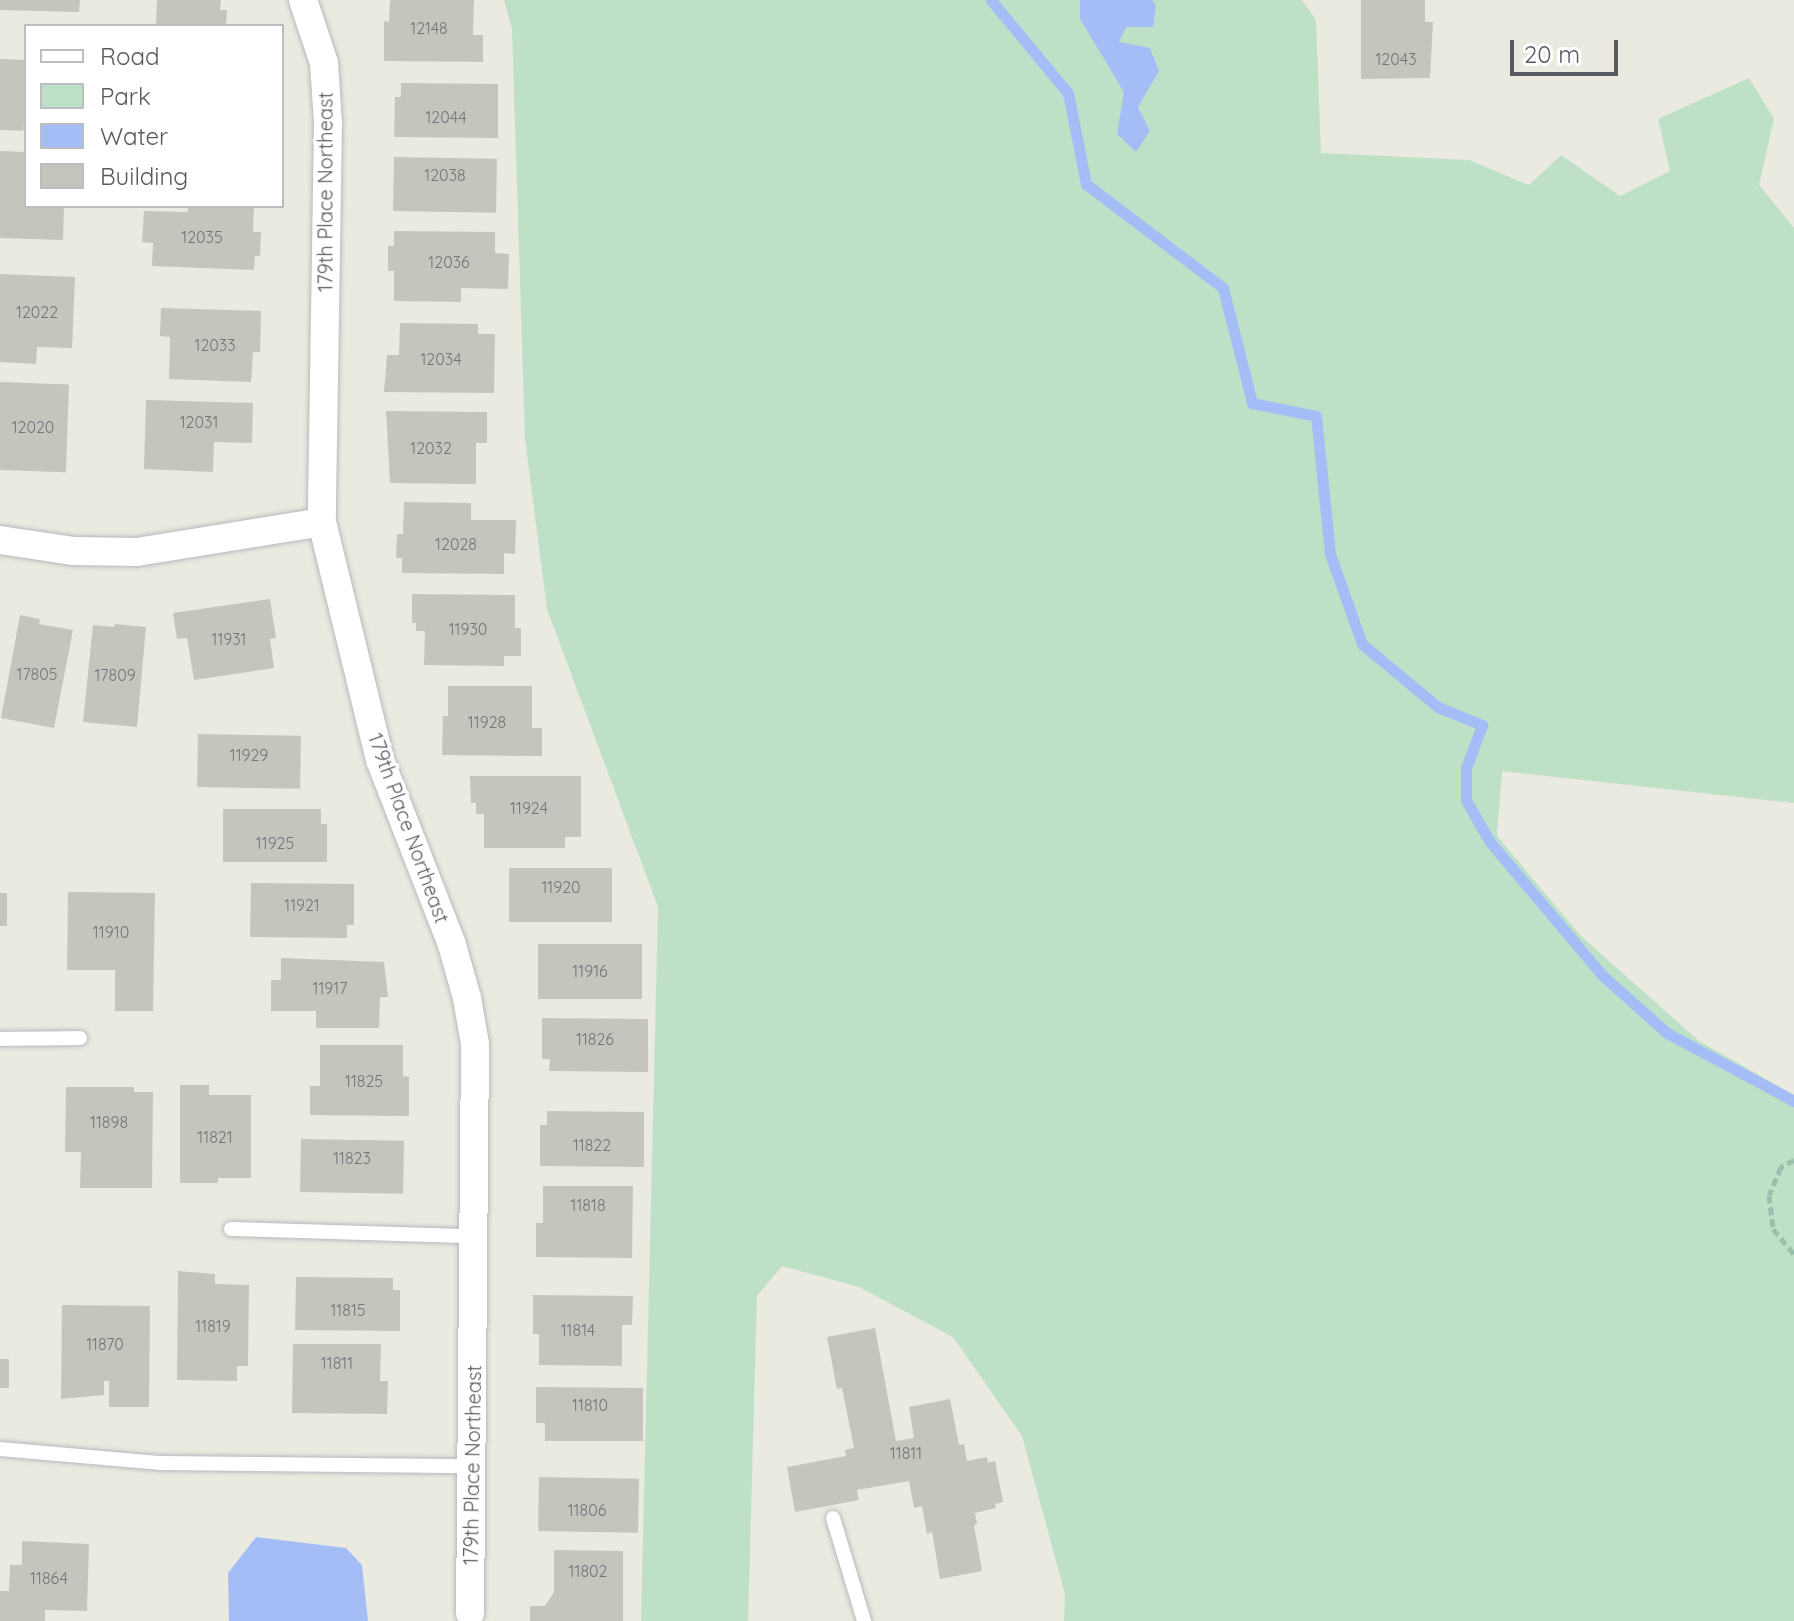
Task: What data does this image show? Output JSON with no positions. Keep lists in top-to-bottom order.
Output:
{
  "streets": {
    "street": ["179th Place Northeast"]
  },
  "house_numbers": [
    "12148",
    "12043",
    "12044",
    "12038",
    "12035",
    "12036",
    "12022",
    "12033",
    "12034",
    "12031",
    "12020",
    "12032",
    "12028",
    "11930",
    "11931",
    "17805",
    "17809",
    "11928",
    "11929",
    "11924",
    "11925",
    "11920",
    "11921",
    "11910",
    "11916",
    "11917",
    "11826",
    "11825",
    "11898",
    "11821",
    "11822",
    "11823",
    "11818",
    "11815",
    "11819",
    "11814",
    "11870",
    "11811",
    "11810",
    "11811",
    "11806",
    "11802",
    "11864"
  ],
  "legend": [
    "Road",
    "Park",
    "Water",
    "Building"
  ],
  "scale_bar": "20 m"
}
